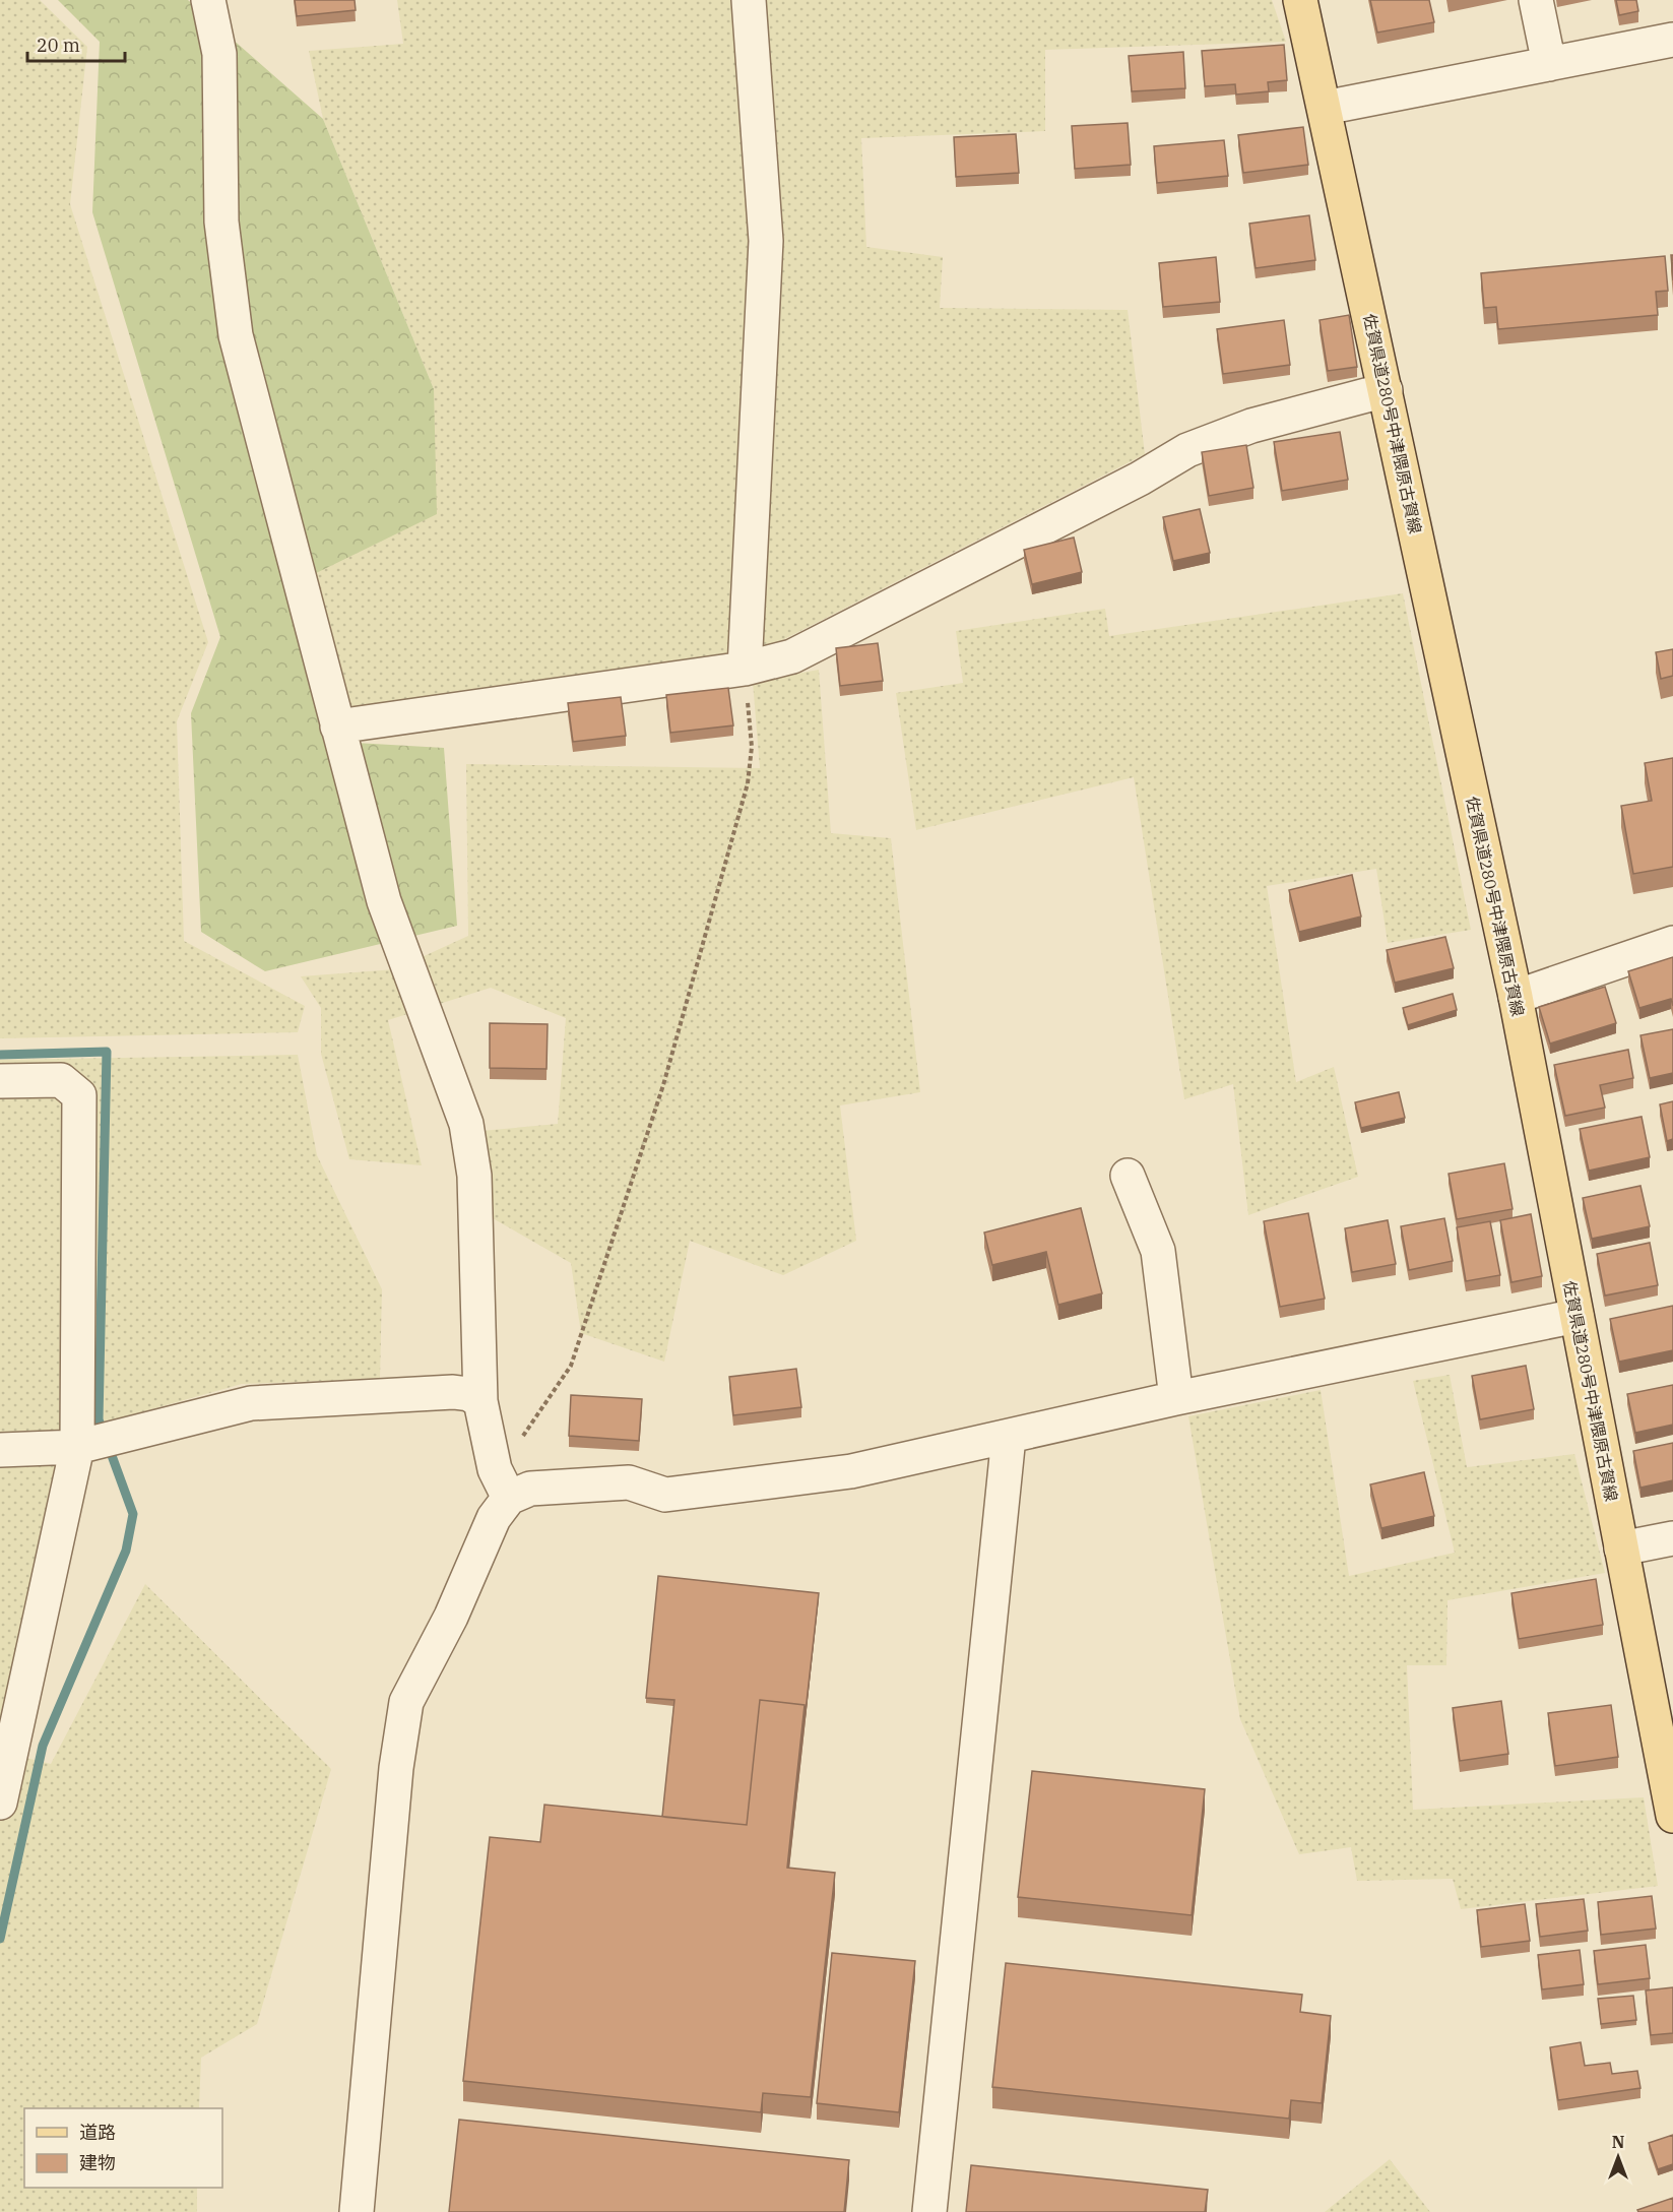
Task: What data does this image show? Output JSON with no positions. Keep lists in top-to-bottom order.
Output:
{
  "streets": {
    "main road": ["佐賀県道280号中津隈原古賀線"]
  },
  "legend": ["道路", "建物"],
  "scale_bar": "20 m",
  "north": "top"
}
